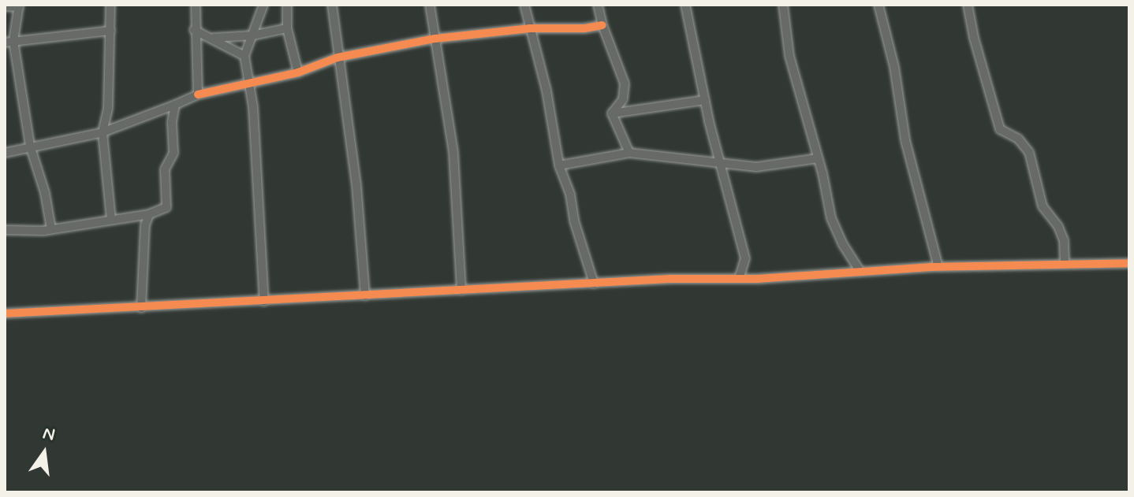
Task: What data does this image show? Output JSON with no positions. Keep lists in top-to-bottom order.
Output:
{
  "north": "top"
}
